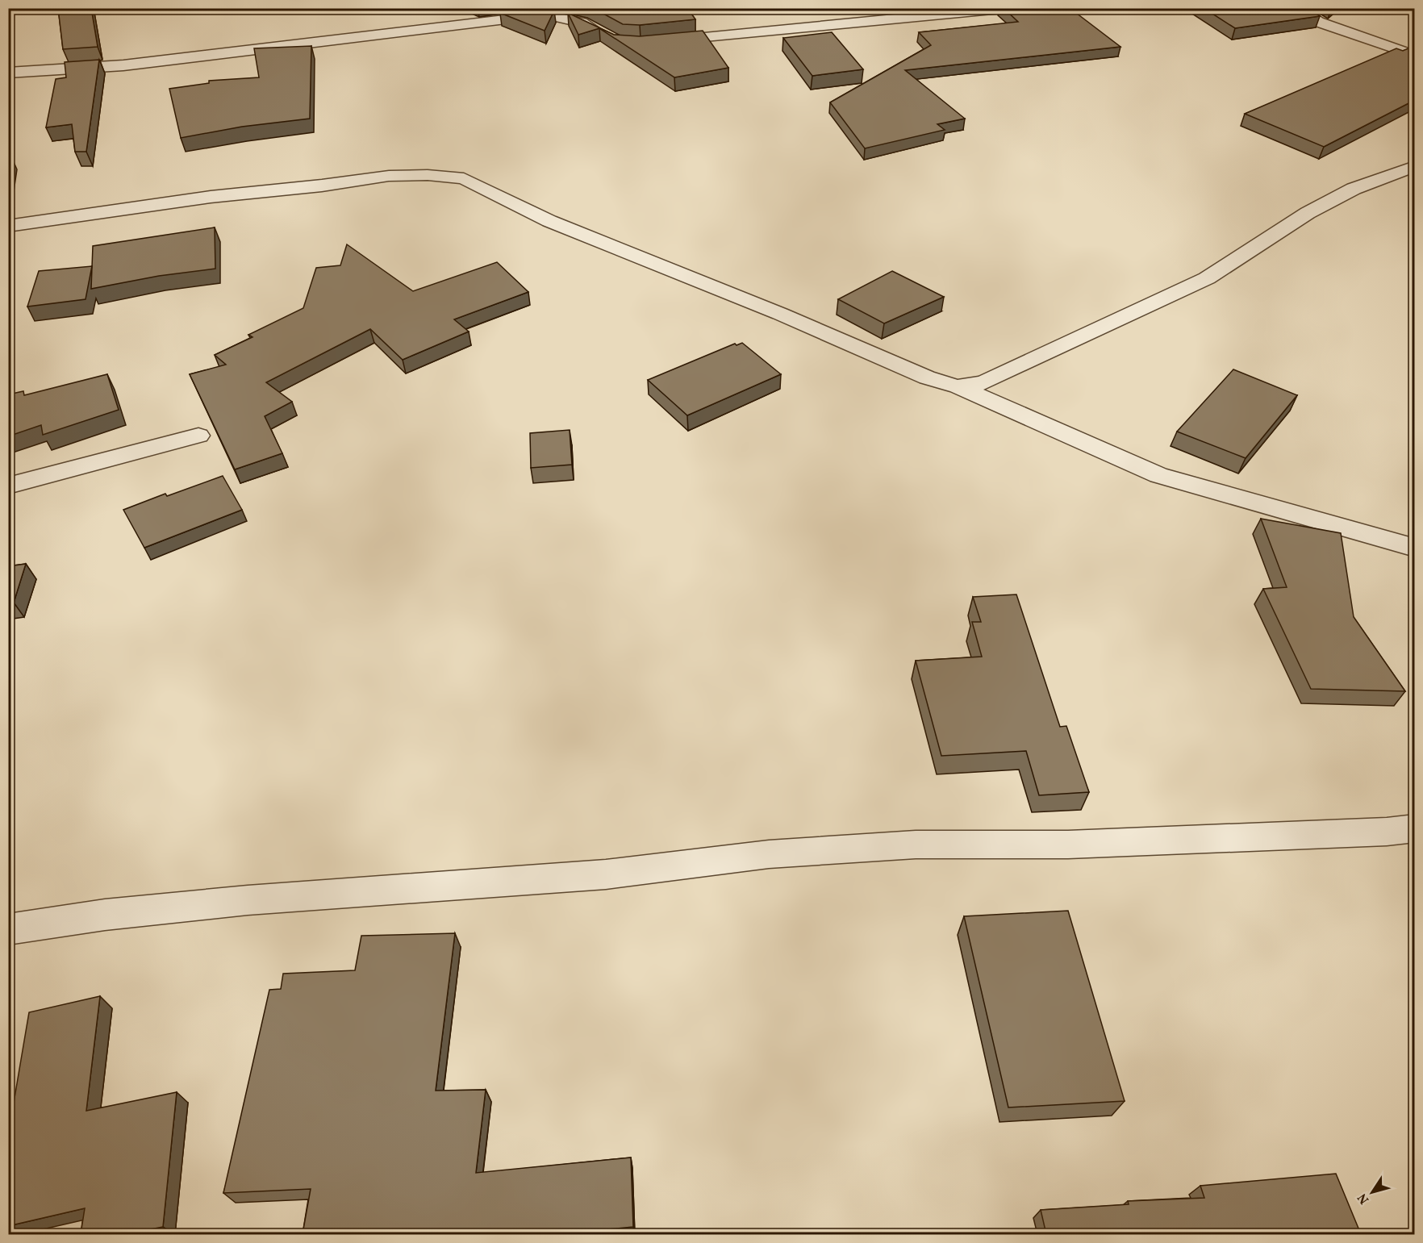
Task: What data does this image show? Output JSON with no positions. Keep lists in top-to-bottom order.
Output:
{
  "north": "bottom left"
}
